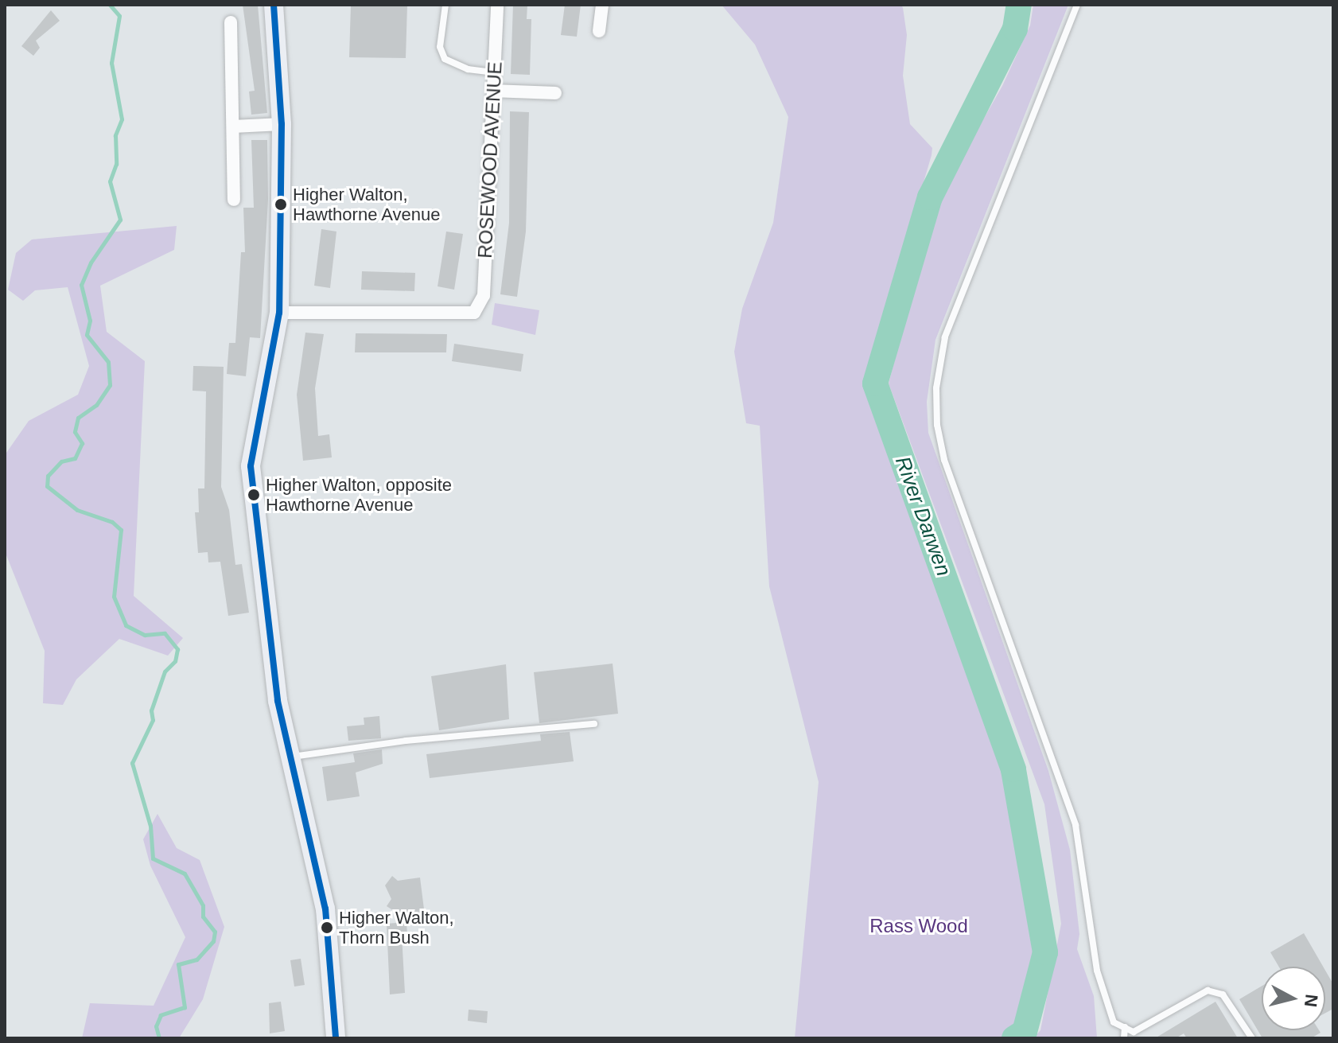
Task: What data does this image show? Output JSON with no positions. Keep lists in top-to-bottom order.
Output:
{
  "streets": {
    "street": ["ROSEWOOD AVENUE"]
  },
  "water": ["River Darwen"],
  "parks": ["Rass Wood"],
  "places": ["Higher Walton, Hawthorne Avenue", "Higher Walton, opposite Hawthorne Avenue", "Higher Walton, Thorn Bush"],
  "north": "right"
}
